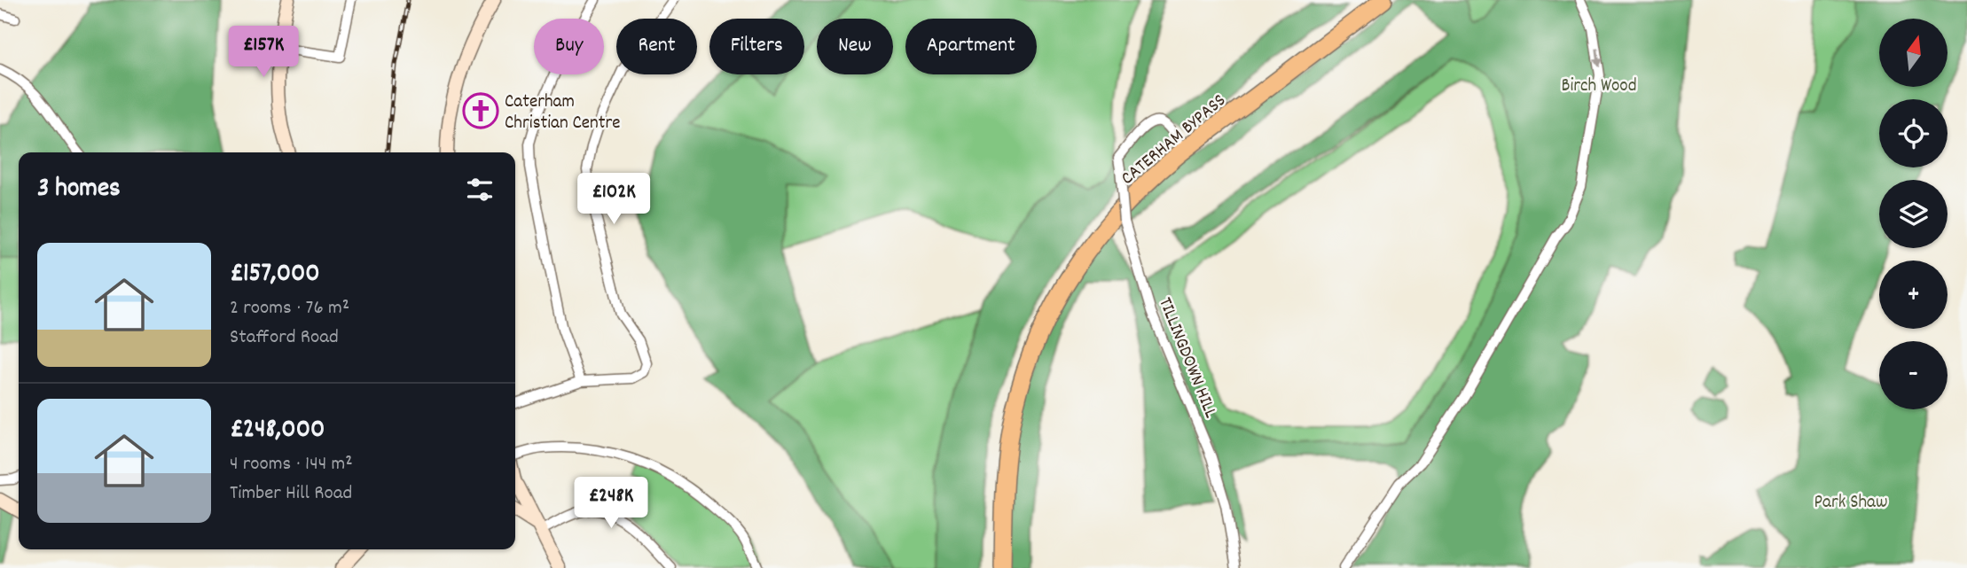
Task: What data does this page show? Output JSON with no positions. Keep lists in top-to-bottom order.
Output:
{
  "streets": {
    "highway": ["CATERHAM BYPASS"],
    "street": ["TILLINGDOWN HILL"]
  },
  "crossings": [
    ["CATERHAM BYPASS", "TILLINGDOWN HILL"]
  ],
  "parks": ["Birch Wood", "Park Shaw"],
  "places": {
    "church": ["Caterham Christian Centre"]
  },
  "north": "top",
  "page": {
    "map_buttons": ["+", "−"],
    "chip": [
      "Buy",
      "Rent",
      "Filters",
      "New",
      "Apartment"
    ],
    "price": ["£157K", "£102K", "£248K"],
    "heading": "3 homes",
    "list": [
      {
        "name": "£157,000",
        "note": "2 rooms · 76 m² · Stafford Road"
      },
      {
        "name": "£248,000",
        "note": "4 rooms · 144 m² · Timber Hill Road"
      }
    ]
  }
}
